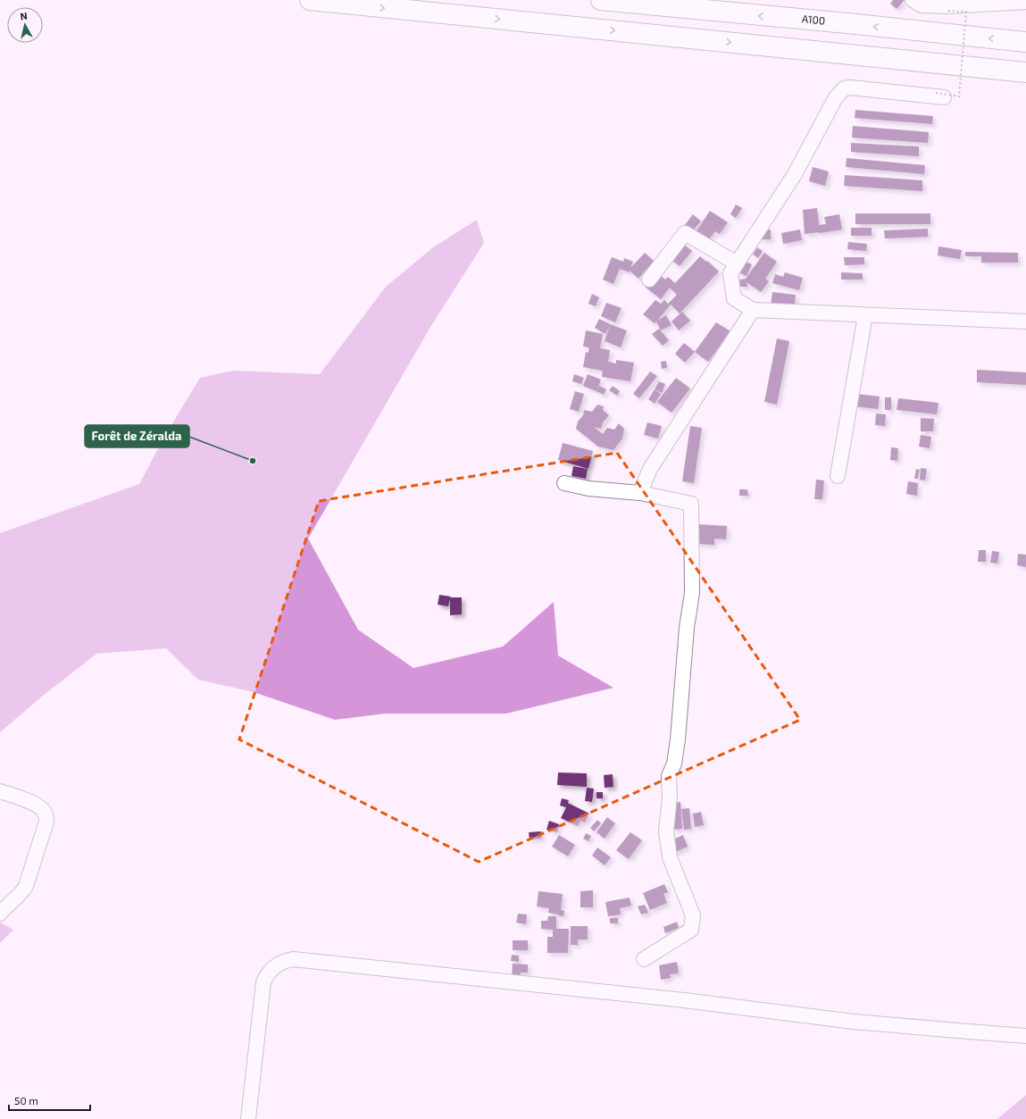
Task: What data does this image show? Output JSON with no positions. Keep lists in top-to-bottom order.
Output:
{
  "streets": {
    "highway": ["A100"]
  },
  "places": ["Forêt de Zéralda"],
  "scale_bar": "50 m",
  "north": "top"
}
